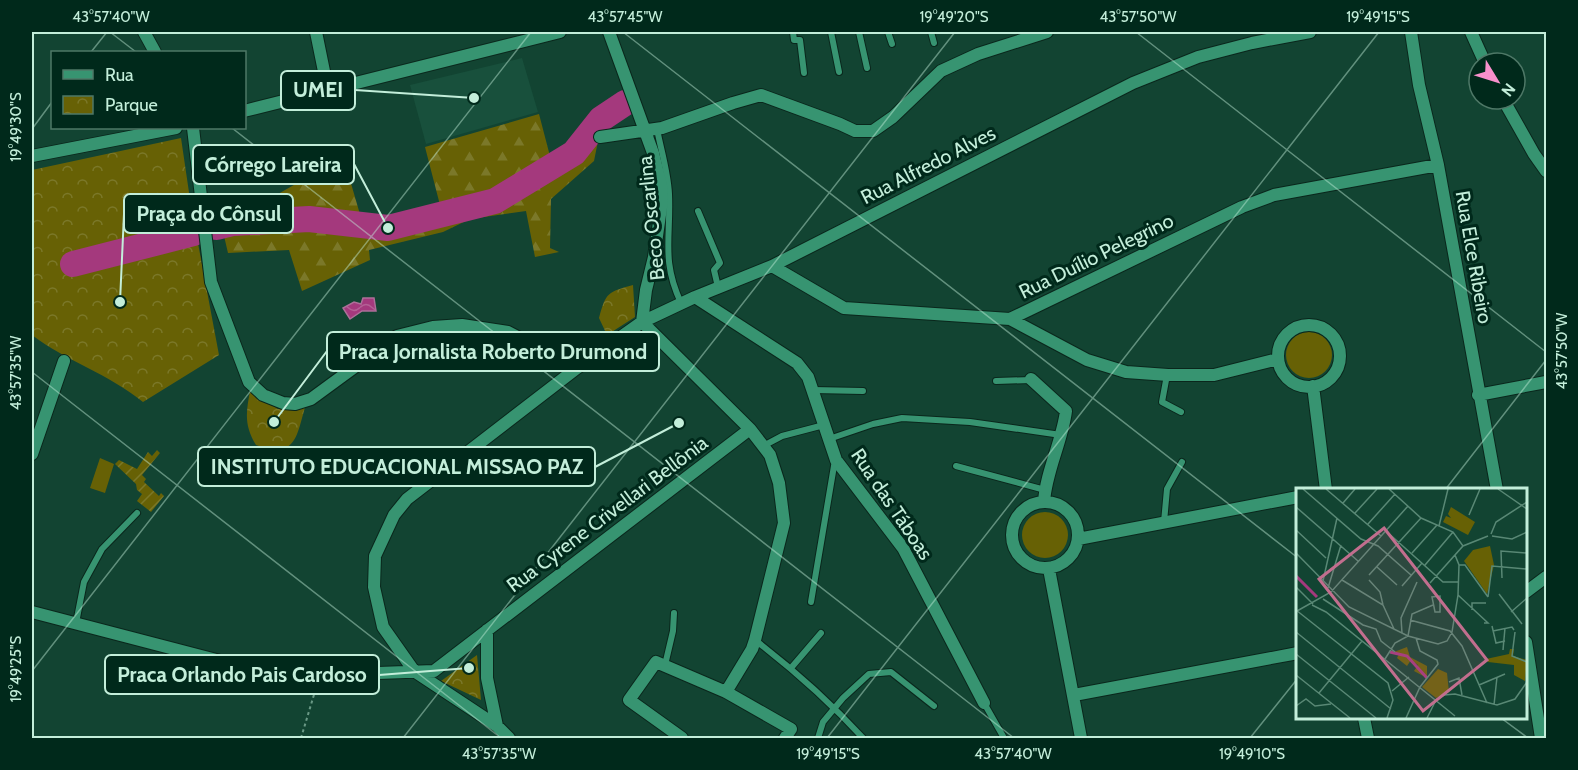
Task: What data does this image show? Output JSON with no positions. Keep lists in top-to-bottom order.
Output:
{
  "streets": {
    "street": [
      "Rua Alfredo Alves",
      "Rua Duílio Pelegrino",
      "Rua Elce Ribeiro",
      "Rua das Táboas",
      "Rua Cyrene Crivellari Bellônia"
    ],
    "lane": ["Beco Oscarlina"]
  },
  "crossings": [
    ["Rua Alfredo Alves", "Beco Oscarlina"],
    ["Rua Alfredo Alves", "Rua Duílio Pelegrino"],
    ["Rua Alfredo Alves", "Rua das Táboas"],
    ["Rua Alfredo Alves", "Rua Cyrene Crivellari Bellônia"],
    ["Rua Duílio Pelegrino", "Rua Elce Ribeiro"]
  ],
  "places": [
    "UMEI",
    "Córrego Lareira",
    "Praça do Cônsul",
    "Praca Jornalista Roberto Drumond",
    "INSTITUTO EDUCACIONAL MISSAO PAZ",
    "Praca Orlando Pais Cardoso"
  ],
  "legend": ["Rua", "Parque"],
  "north": "bottom right",
  "coordinates": [
    "43°57'40\"W",
    "43°57'45\"W",
    "19°49'20\"S",
    "43°57'50\"W",
    "19°49'15\"S",
    "19°49'30\"S",
    "43°57'35\"W",
    "19°49'25\"S",
    "19°49'10\"S"
  ]
}
